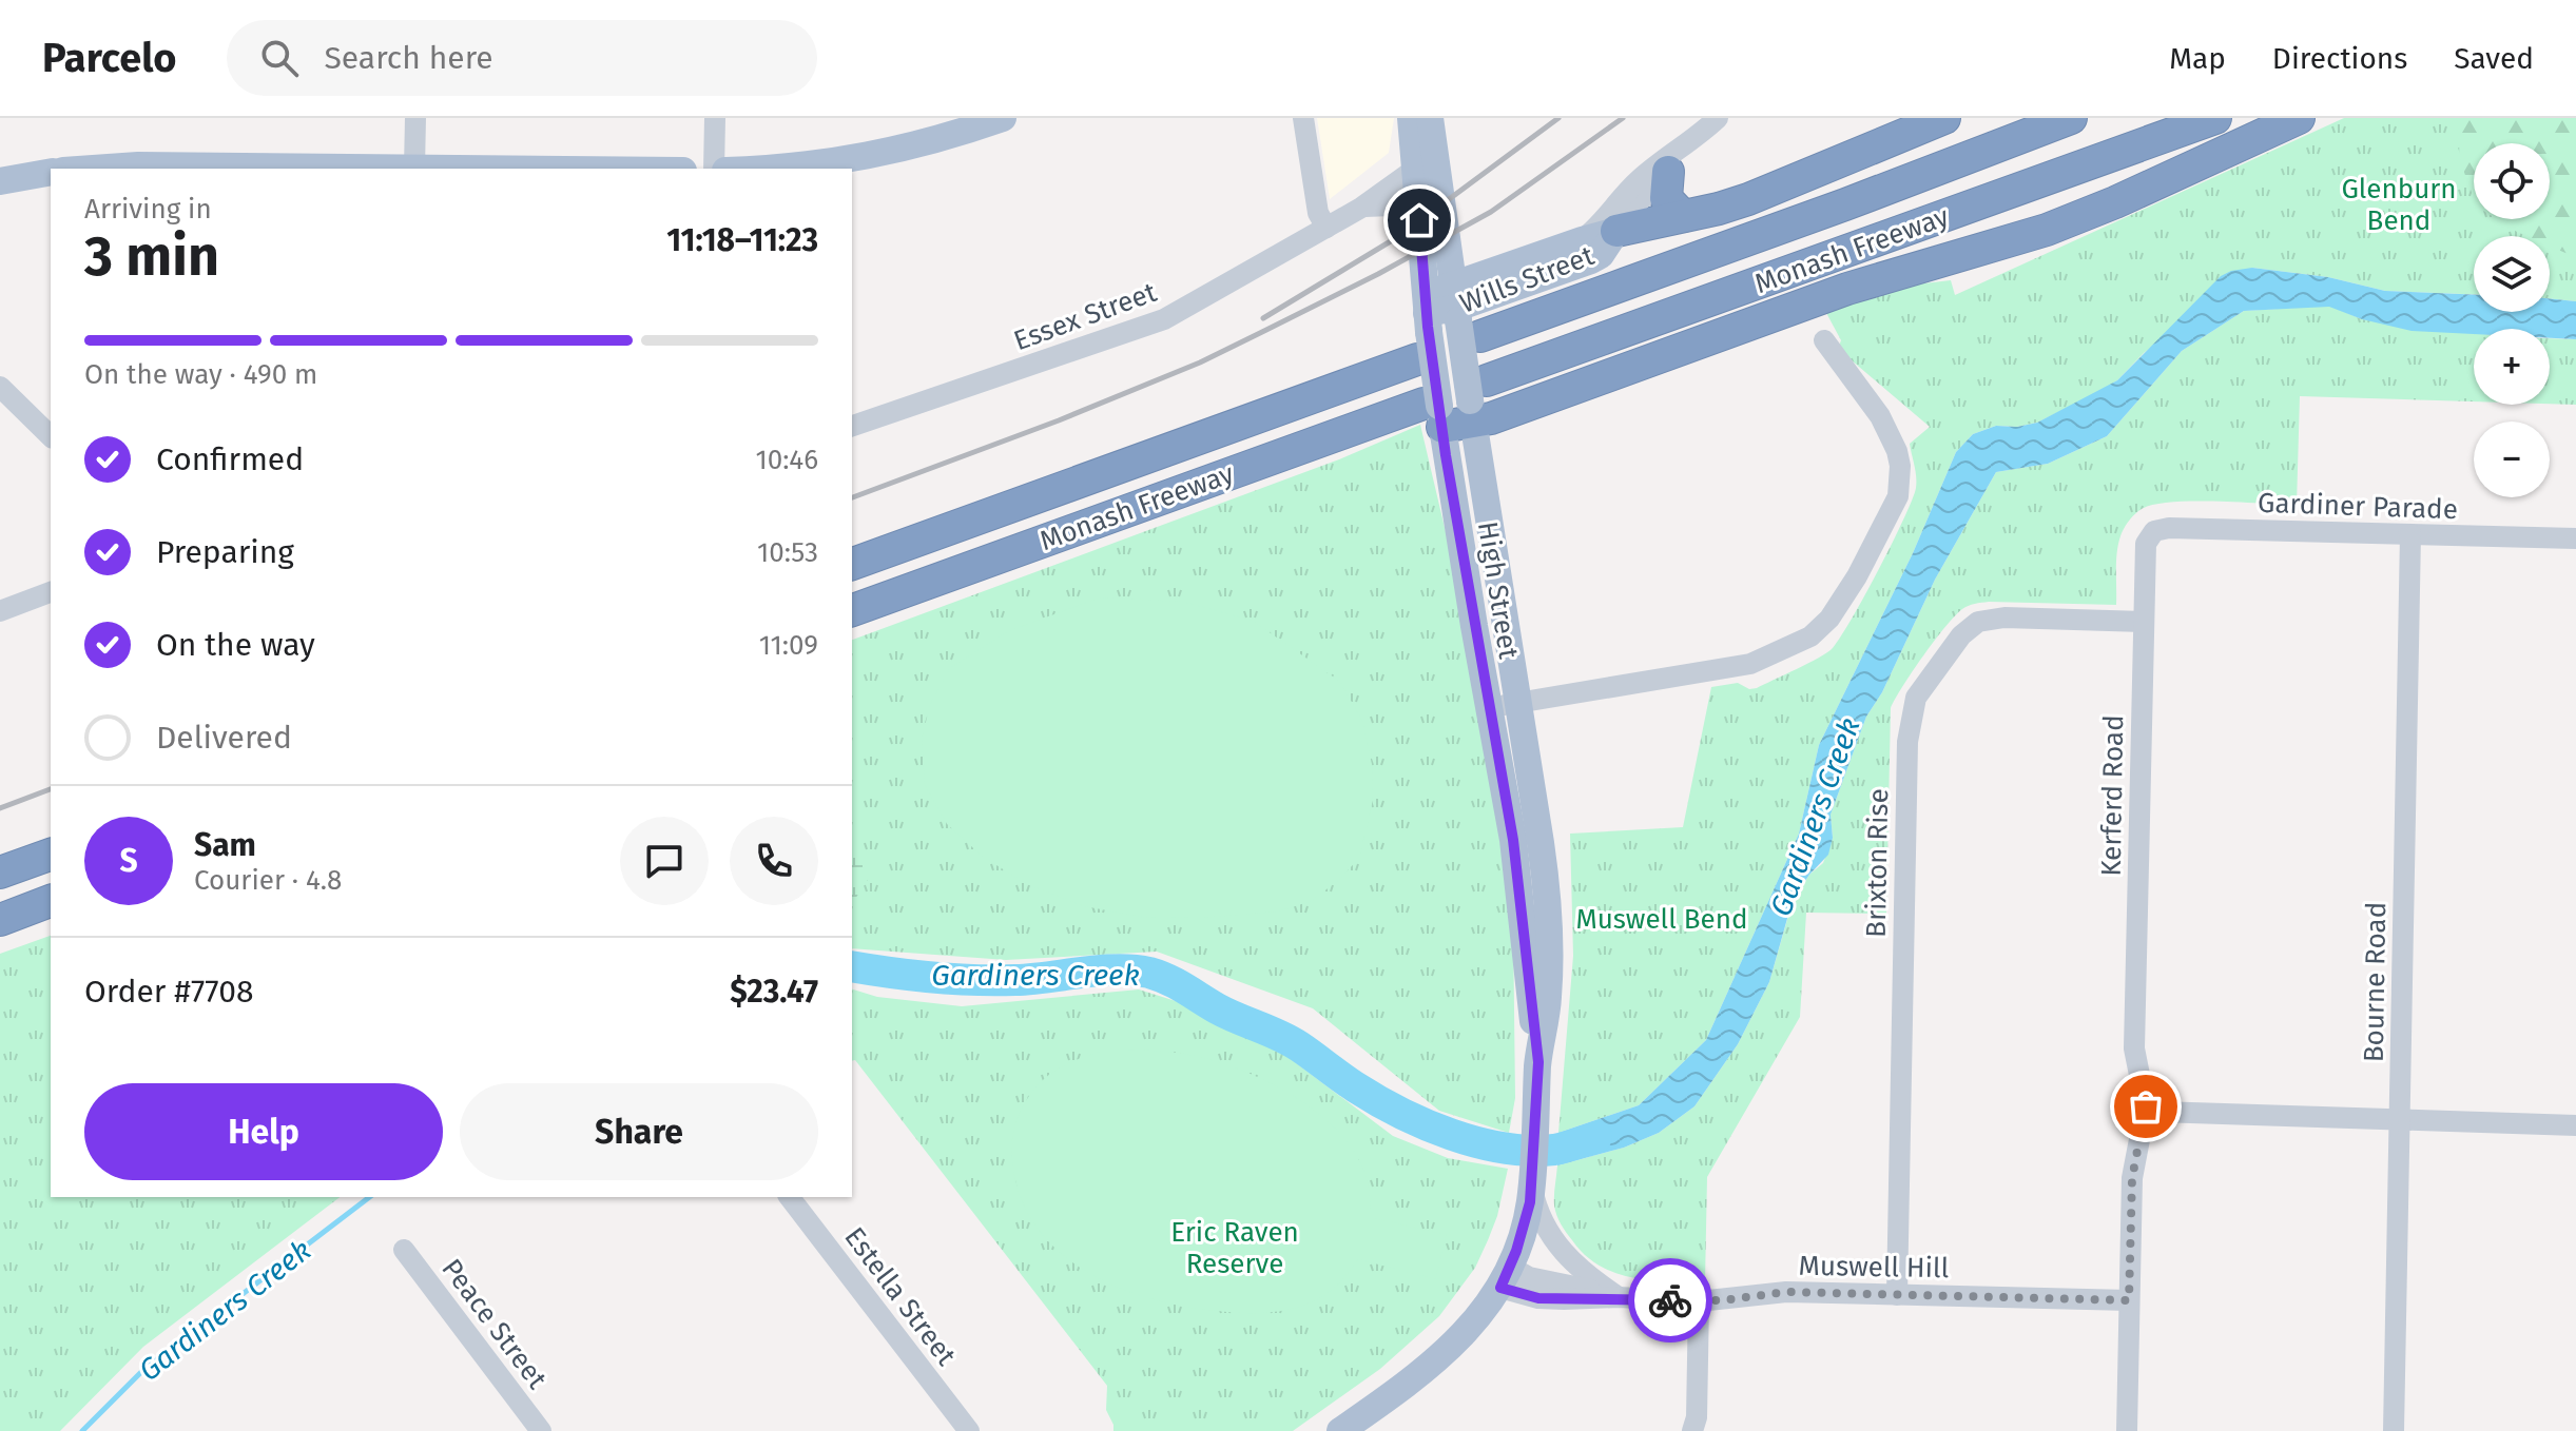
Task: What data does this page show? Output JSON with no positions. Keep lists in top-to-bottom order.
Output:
{
  "streets": {
    "highway": ["Monash Freeway"],
    "main road": ["Wills Street", "High Street"],
    "street": [
      "Essex Street",
      "Gardiner Parade",
      "Kerferd Road",
      "Brixton Rise",
      "Bourne Road",
      "Muswell Hill",
      "Estella Street",
      "Peace Street"
    ]
  },
  "crossings": [
    ["Monash Freeway", "Wills Street"],
    ["Monash Freeway", "High Street"],
    ["Wills Street", "High Street"],
    ["Essex Street", "High Street"],
    ["Gardiner Parade", "Kerferd Road"],
    ["Gardiner Parade", "Bourne Road"],
    ["High Street", "Muswell Hill"],
    ["Kerferd Road", "Brixton Rise"],
    ["Kerferd Road", "Muswell Hill"],
    ["Brixton Rise", "Muswell Hill"]
  ],
  "water": ["Gardiners Creek"],
  "parks": ["Glenburn Bend", "Muswell Bend", "Eric Raven Reserve"],
  "page": {
    "header": "Parcelo",
    "search": "Search here",
    "nav": ["Map", "Directions", "Saved"],
    "map_buttons": ["+", "−"],
    "heading": ["3 min", "Arriving in", "11:18–11:23"],
    "panel": [
      "Sam",
      "Courier · 4.8",
      "Order #7708",
      "$23.47"
    ],
    "bar": "On the way · 490 m",
    "list": [
      ["Confirmed", "10:46"],
      ["Preparing", "10:53"],
      ["On the way", "11:09"],
      "Delivered"
    ],
    "round": "S",
    "buttons": ["Help", "Share"]
  }
}
